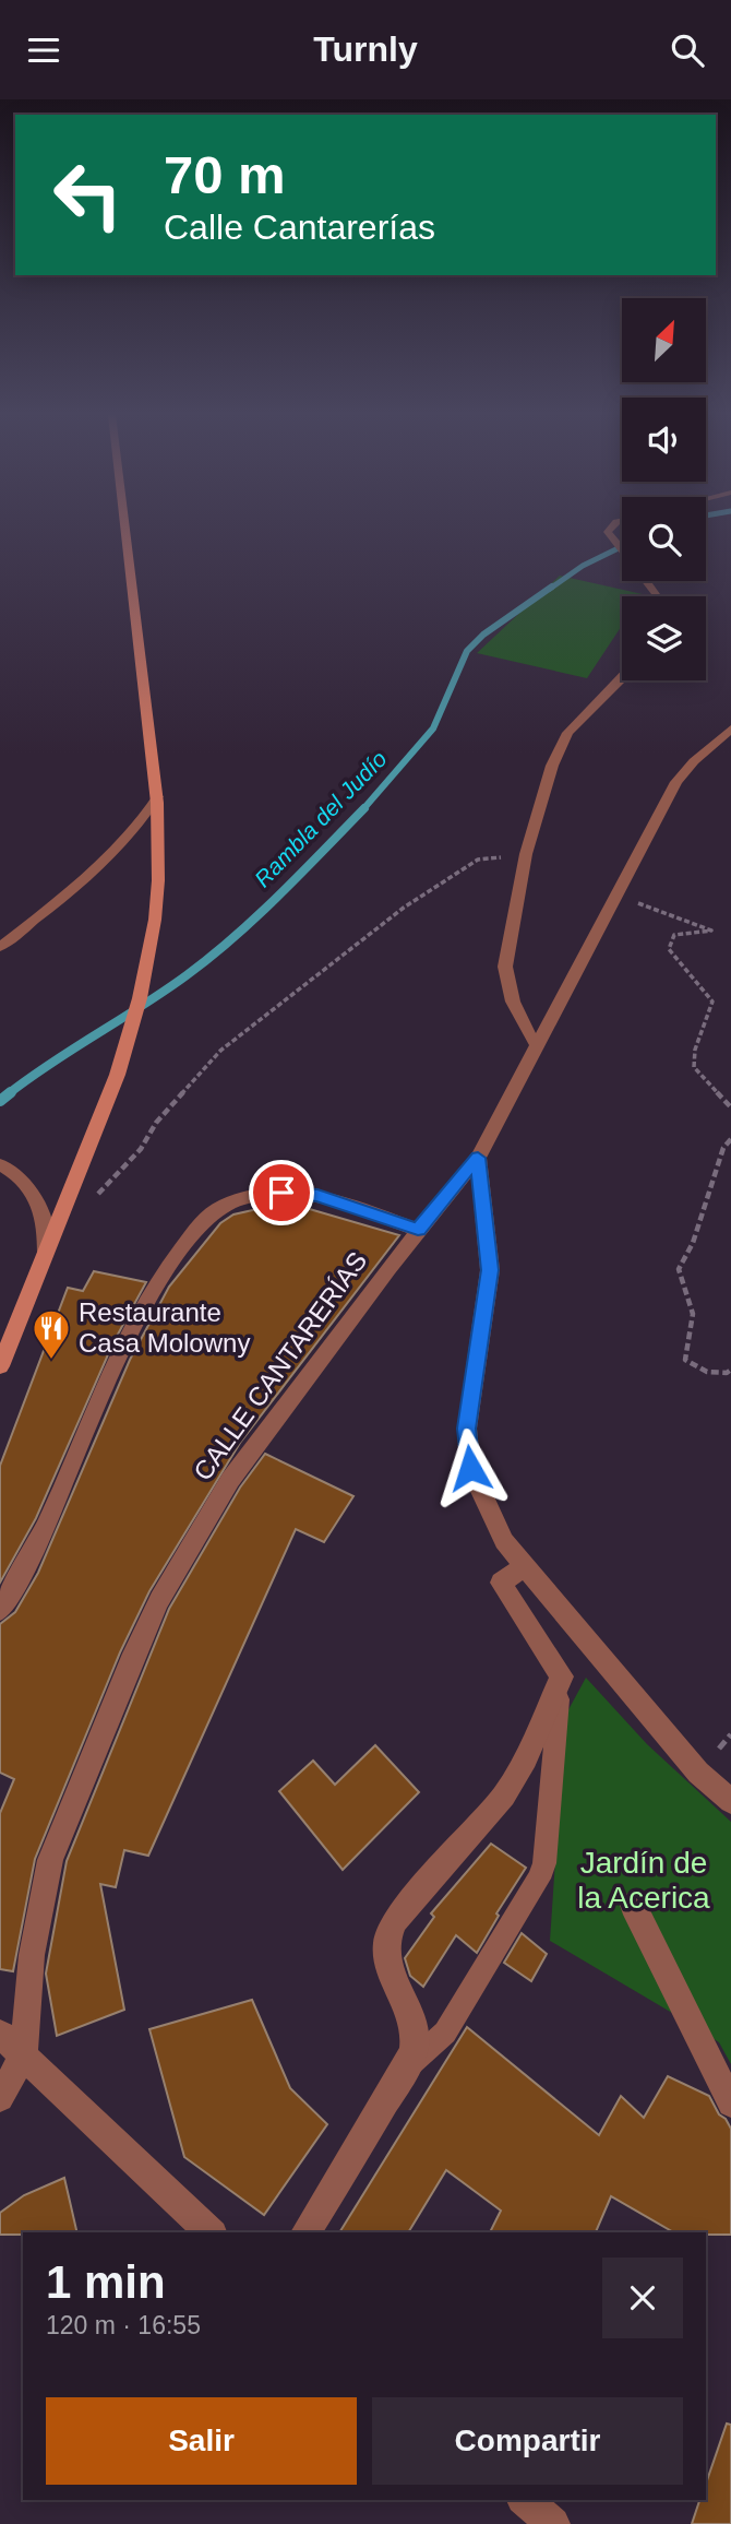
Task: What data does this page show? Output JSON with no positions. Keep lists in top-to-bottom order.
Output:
{
  "streets": {
    "street": ["CALLE CANTARERÍAS"]
  },
  "water": ["Rambla del Judío"],
  "parks": ["Jardín de la Acerica"],
  "places": {
    "restaurant": ["Restaurante Casa Molowny"]
  },
  "north": "top right",
  "page": {
    "header": "Turnly",
    "turn": ["70 m", "Calle Cantarerías"],
    "heading": ["1 min", "120 m · 16:55"],
    "buttons": ["Salir", "Compartir"]
  }
}
